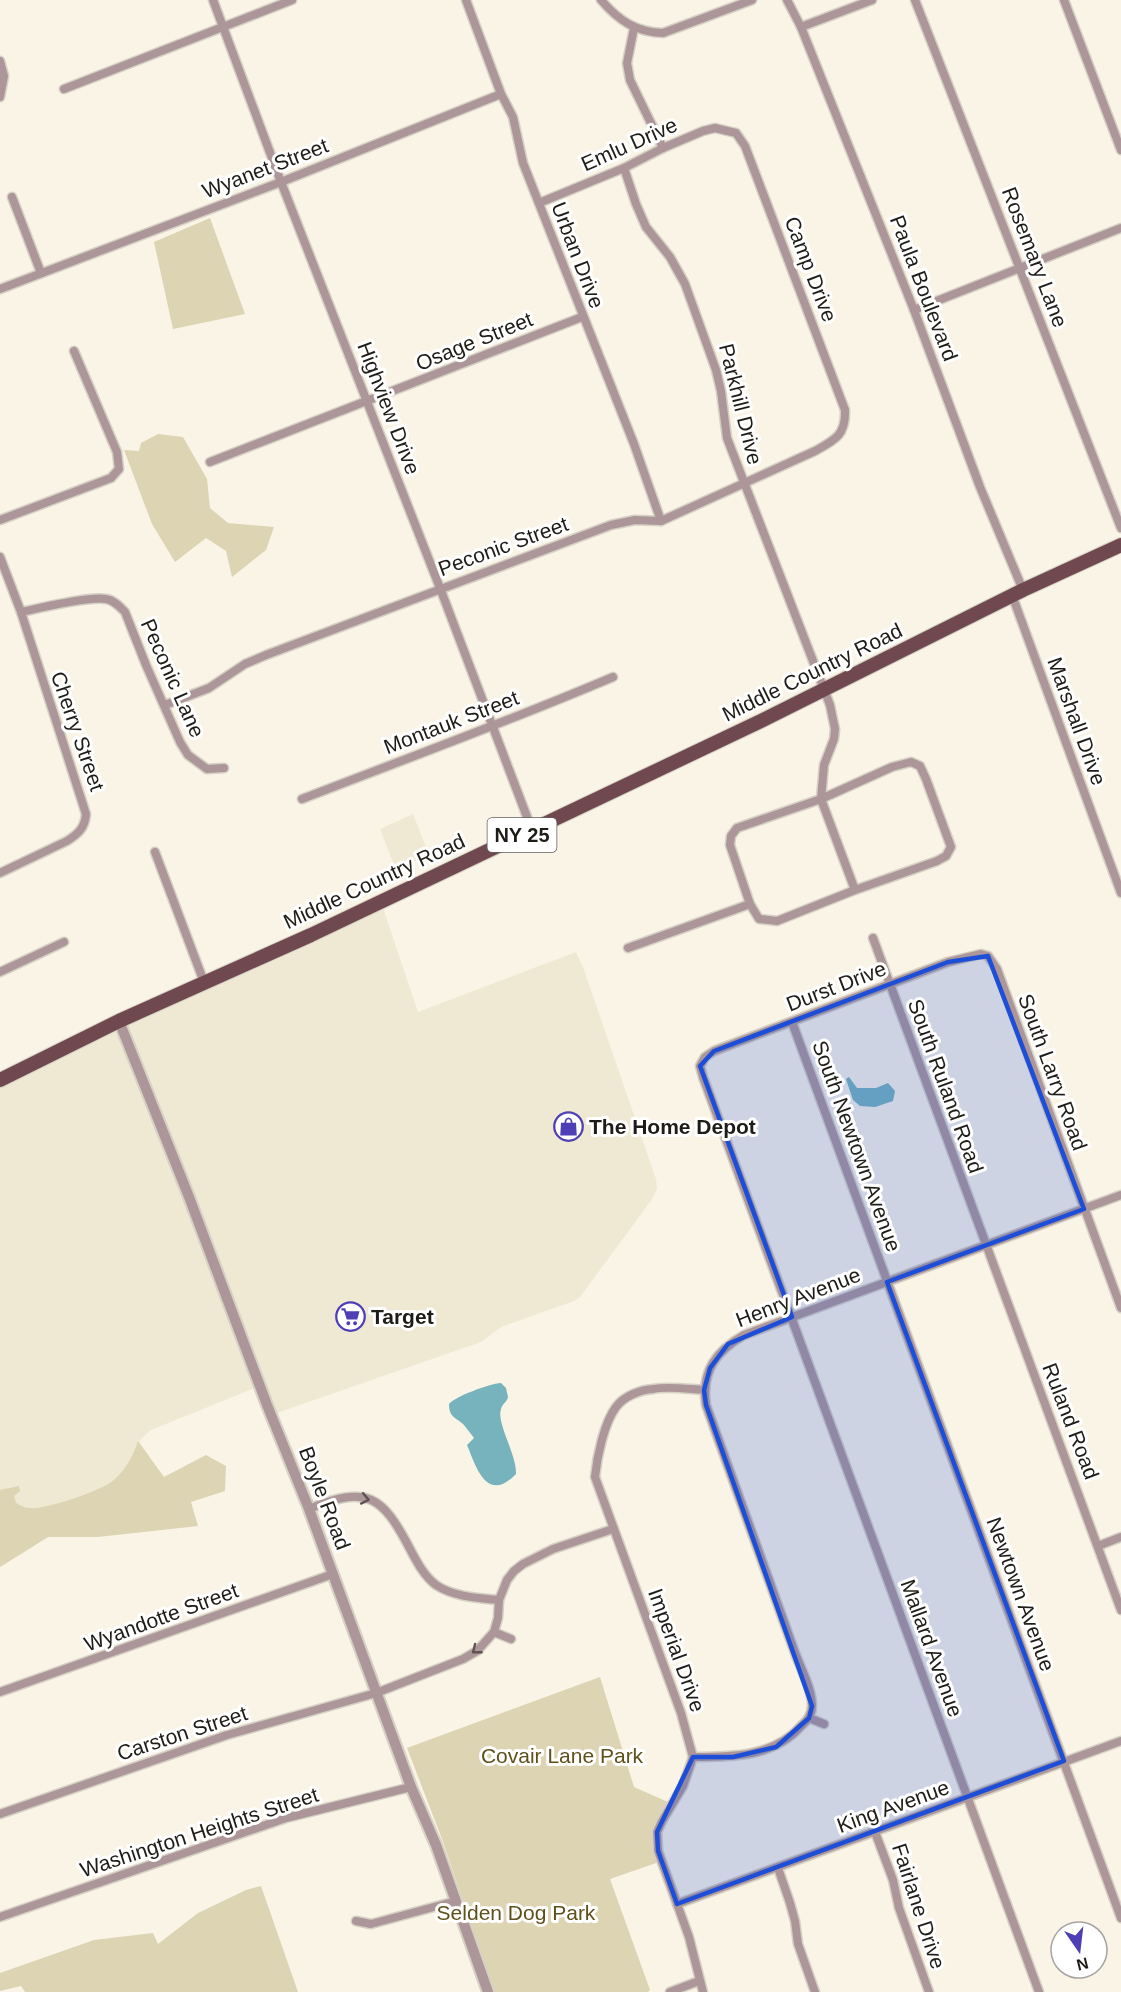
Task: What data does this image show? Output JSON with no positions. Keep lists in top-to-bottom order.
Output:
{
  "streets": {
    "main road": ["Middle Country Road", "NY 25"],
    "street": [
      "Emlu Drive",
      "Wyanet Street",
      "Urban Drive",
      "Rosemary Lane",
      "Camp Drive",
      "Paula Boulevard",
      "Osage Street",
      "Parkhill Drive",
      "Highview Drive",
      "Peconic Street",
      "Peconic Lane",
      "Marshall Drive",
      "Montauk Street",
      "Cherry Street",
      "Durst Drive",
      "South Larry Road",
      "South Ruland Road",
      "South Newtown Avenue",
      "Henry Avenue",
      "Ruland Road",
      "Boyle Road",
      "Newtown Avenue",
      "Wyandotte Street",
      "Mallard Avenue",
      "Imperial Drive",
      "Carston Street",
      "King Avenue",
      "Washington Heights Street",
      "Fairlane Drive"
    ]
  },
  "crossings": [
    ["Emlu Drive", "Urban Drive"],
    ["Emlu Drive", "Camp Drive"],
    ["Emlu Drive", "Parkhill Drive"],
    ["Wyanet Street", "Urban Drive"],
    ["Wyanet Street", "Highview Drive"],
    ["Urban Drive", "Osage Street"],
    ["Urban Drive", "Peconic Street"],
    ["Camp Drive", "Peconic Street"],
    ["Paula Boulevard", "Middle Country Road"],
    ["Paula Boulevard", "Marshall Drive"],
    ["Paula Boulevard", "NY 25"],
    ["Osage Street", "Highview Drive"],
    ["Parkhill Drive", "Peconic Street"],
    ["Parkhill Drive", "Middle Country Road"],
    ["Highview Drive", "Peconic Street"],
    ["Highview Drive", "Middle Country Road"],
    ["Highview Drive", "Montauk Street"],
    ["Peconic Street", "Peconic Lane"],
    ["Middle Country Road", "Marshall Drive"],
    ["Middle Country Road", "NY 25"],
    ["Middle Country Road", "Boyle Road"],
    ["Peconic Lane", "Cherry Street"],
    ["Marshall Drive", "NY 25"],
    ["Durst Drive", "South Larry Road"],
    ["Durst Drive", "South Ruland Road"],
    ["Durst Drive", "South Newtown Avenue"],
    ["Durst Drive", "Mallard Avenue"],
    ["South Larry Road", "Henry Avenue"],
    ["South Ruland Road", "Henry Avenue"],
    ["South Ruland Road", "Ruland Road"],
    ["South Newtown Avenue", "Henry Avenue"],
    ["South Newtown Avenue", "Newtown Avenue"],
    ["Henry Avenue", "Ruland Road"],
    ["Henry Avenue", "Newtown Avenue"],
    ["Henry Avenue", "Mallard Avenue"],
    ["Henry Avenue", "Imperial Drive"],
    ["Boyle Road", "Wyandotte Street"],
    ["Boyle Road", "Carston Street"],
    ["Boyle Road", "Washington Heights Street"],
    ["Newtown Avenue", "King Avenue"],
    ["Mallard Avenue", "King Avenue"],
    ["King Avenue", "Fairlane Drive"]
  ],
  "parks": ["Covair Lane Park", "Selden Dog Park"],
  "places": {
    "shop": ["The Home Depot"],
    "supermarket": ["Target"]
  },
  "north": "bottom"
}
